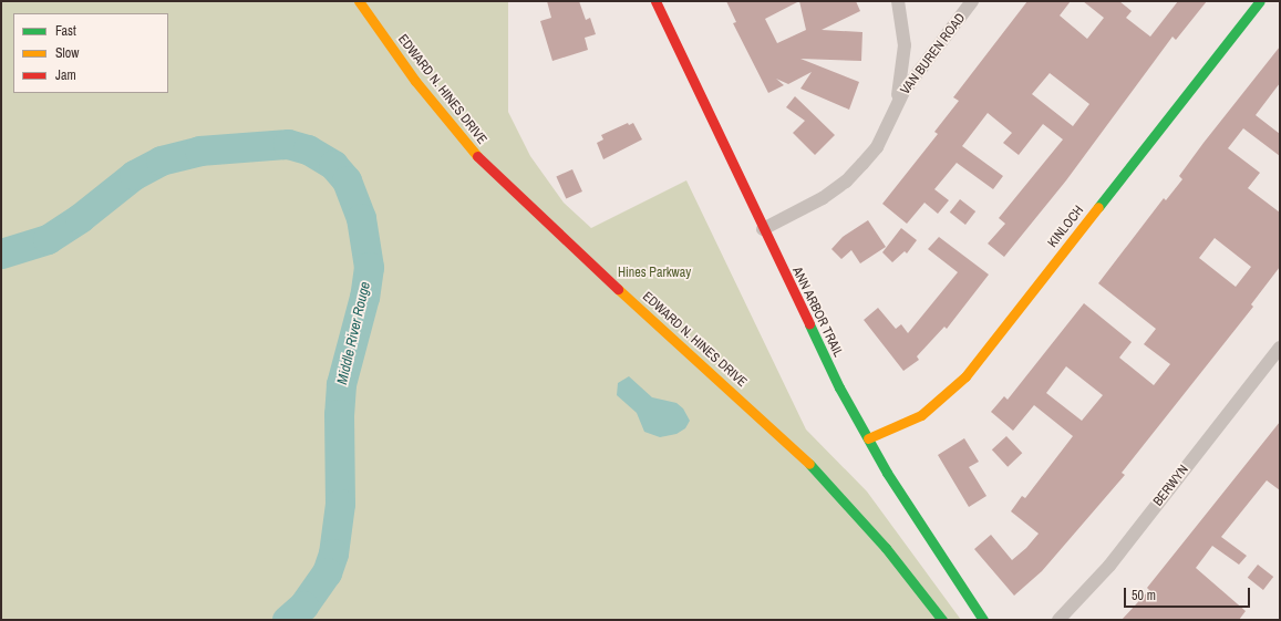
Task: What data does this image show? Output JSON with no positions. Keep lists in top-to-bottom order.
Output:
{
  "streets": {
    "street": [
      "VAN BUREN ROAD",
      "EDWARD N. HINES DRIVE",
      "KINLOCH",
      "ANN ARBOR TRAIL",
      "BERWYN"
    ]
  },
  "crossings": [
    ["VAN BUREN ROAD", "ANN ARBOR TRAIL"],
    ["KINLOCH", "ANN ARBOR TRAIL"]
  ],
  "water": ["Middle River Rouge"],
  "parks": ["Hines Parkway"],
  "legend": ["Fast", "Slow", "Jam"],
  "scale_bar": "50 m"
}
